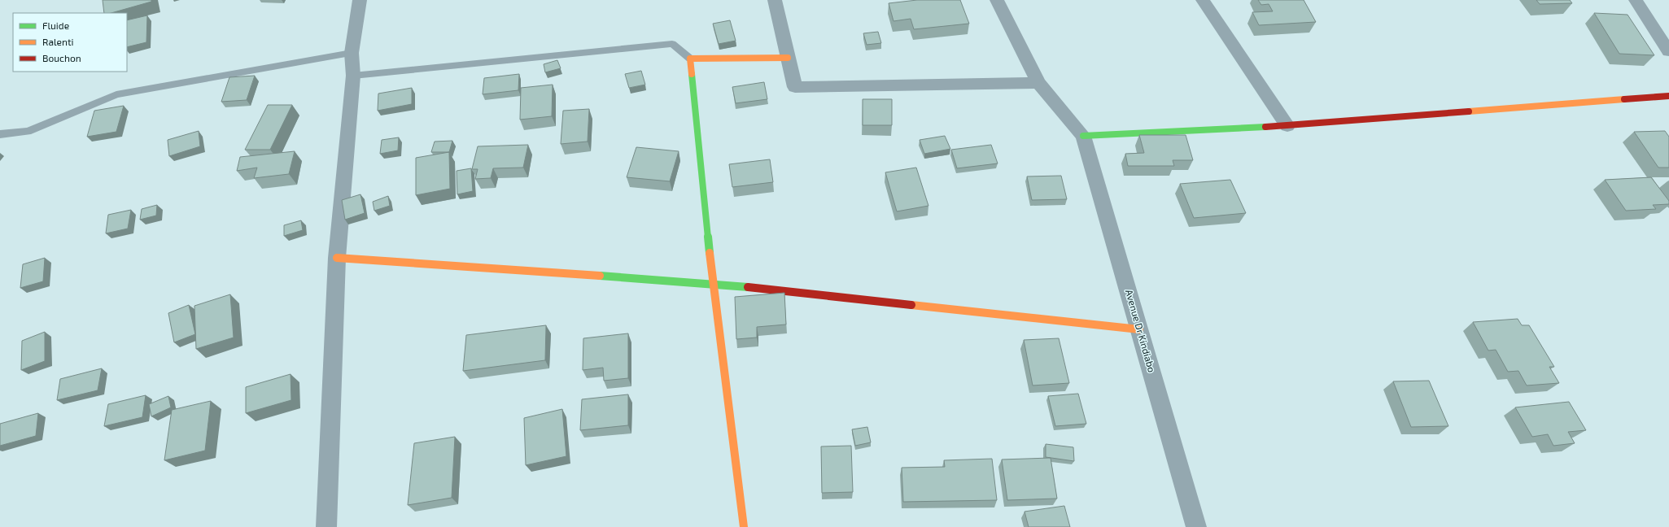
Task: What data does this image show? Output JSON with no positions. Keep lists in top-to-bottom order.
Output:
{
  "streets": {
    "street": ["Avenue Dr Kindiabo"]
  },
  "legend": ["Fluide", "Ralenti", "Bouchon"]
}
